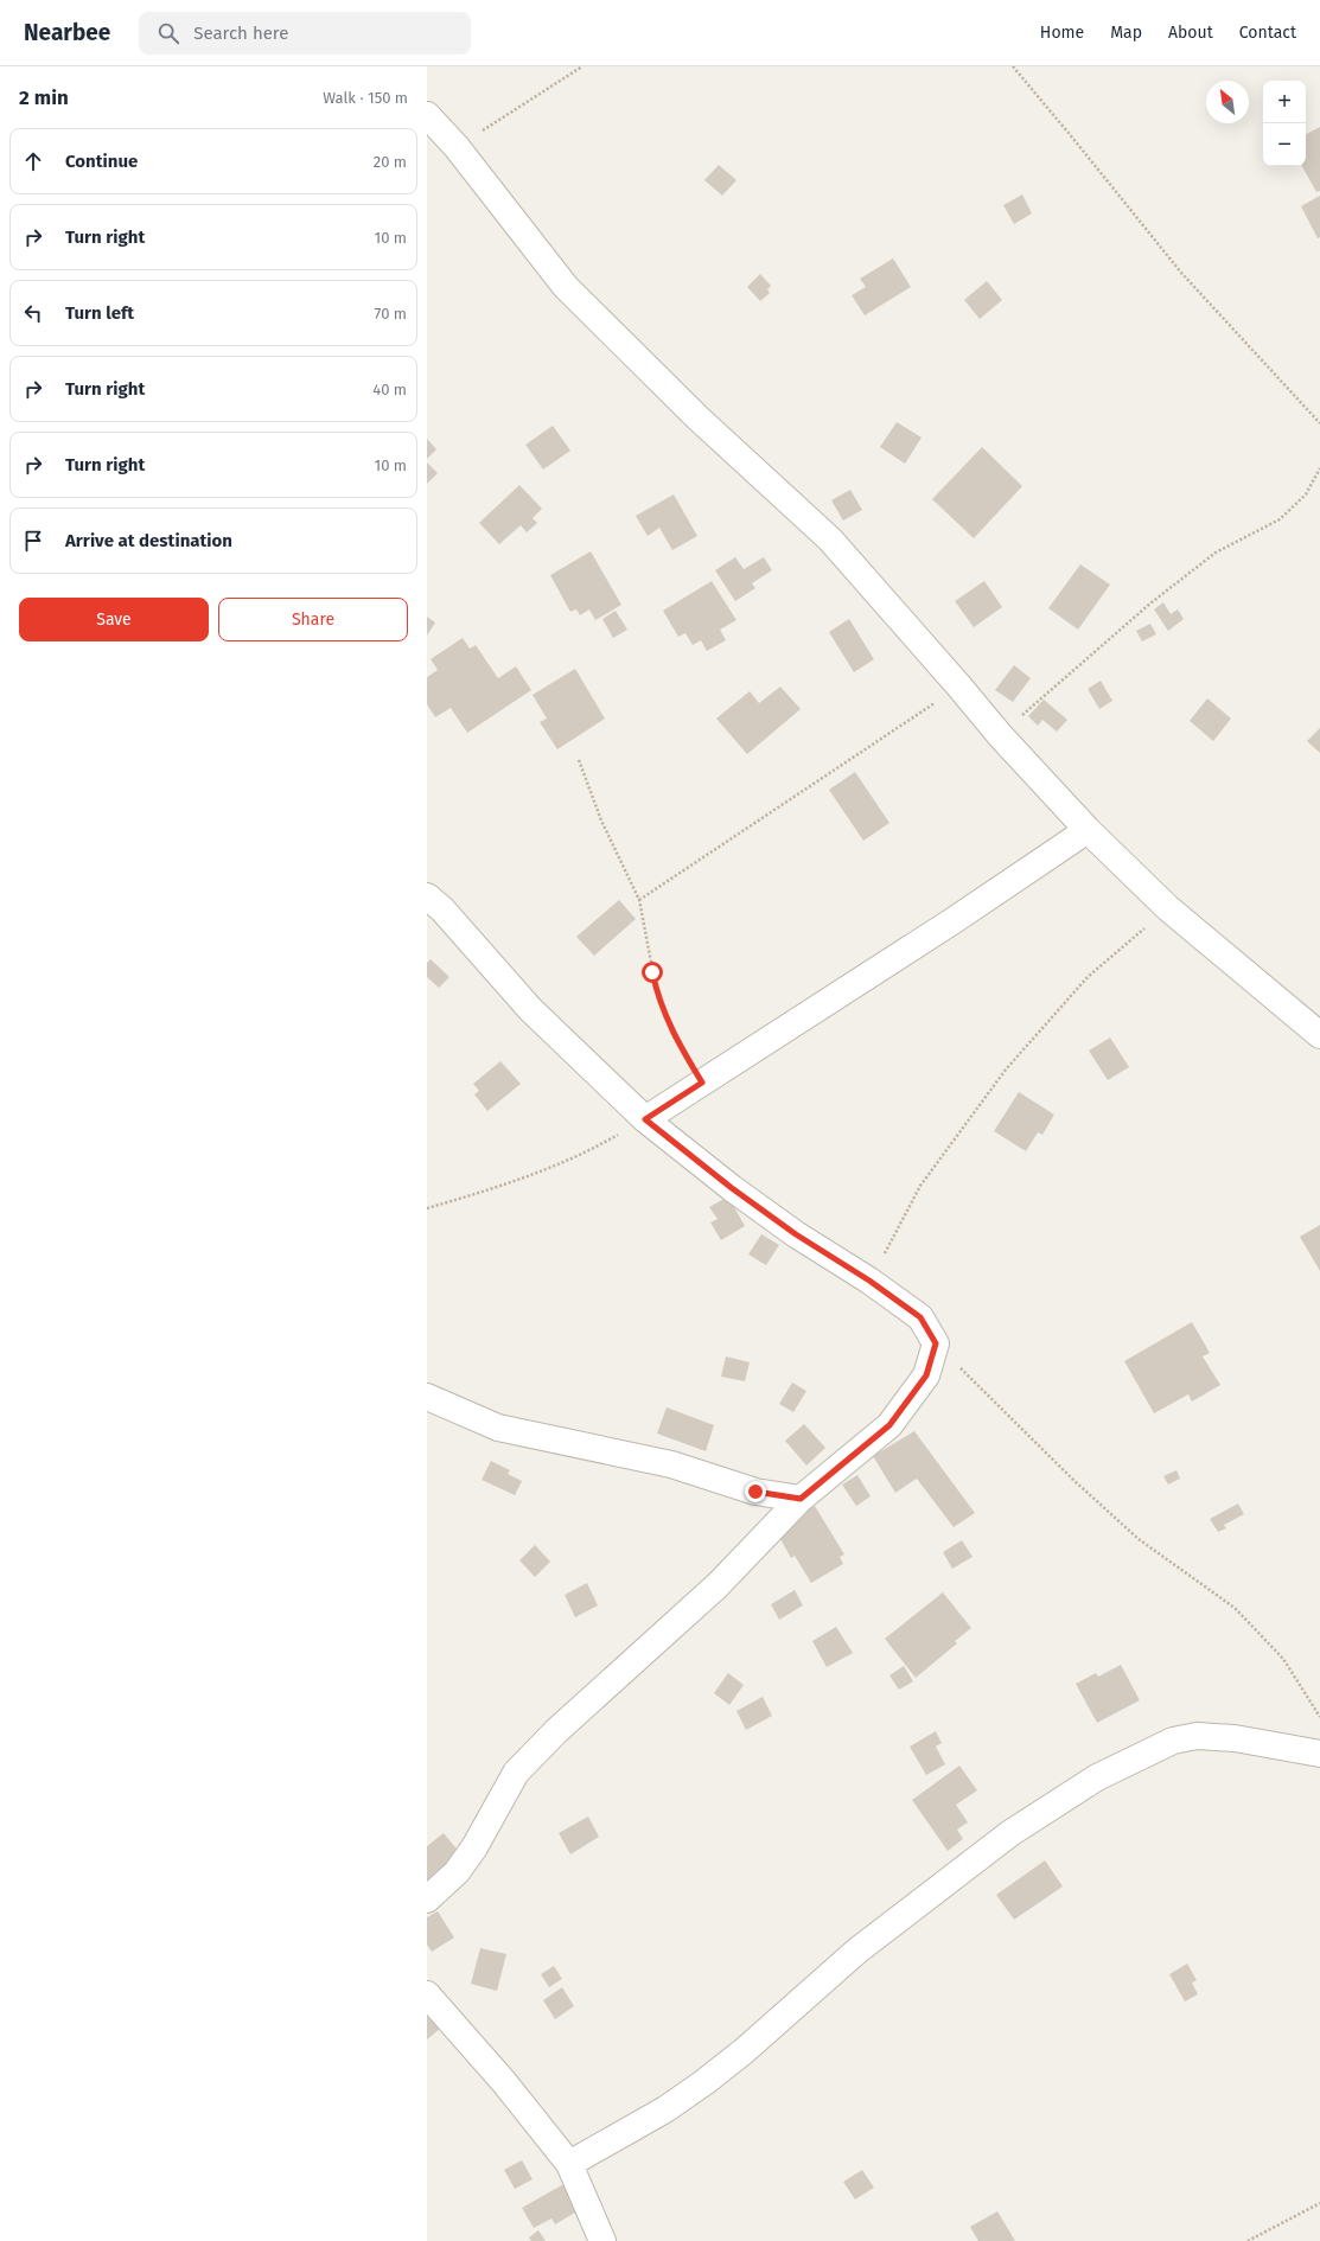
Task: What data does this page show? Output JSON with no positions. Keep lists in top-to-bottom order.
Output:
{
  "north": "top left",
  "page": {
    "header": "Nearbee",
    "search": "Search here",
    "nav": [
      "Home",
      "Map",
      "About",
      "Contact"
    ],
    "heading": ["2 min", "Walk · 150 m"],
    "map_buttons": ["+", "−"],
    "list": [
      ["Continue", "20 m"],
      ["Turn right", "10 m"],
      ["Turn left", "70 m"],
      ["Turn right", "40 m"],
      ["Turn right", "10 m"],
      "Arrive at destination"
    ],
    "buttons": ["Save", "Share"]
  }
}
